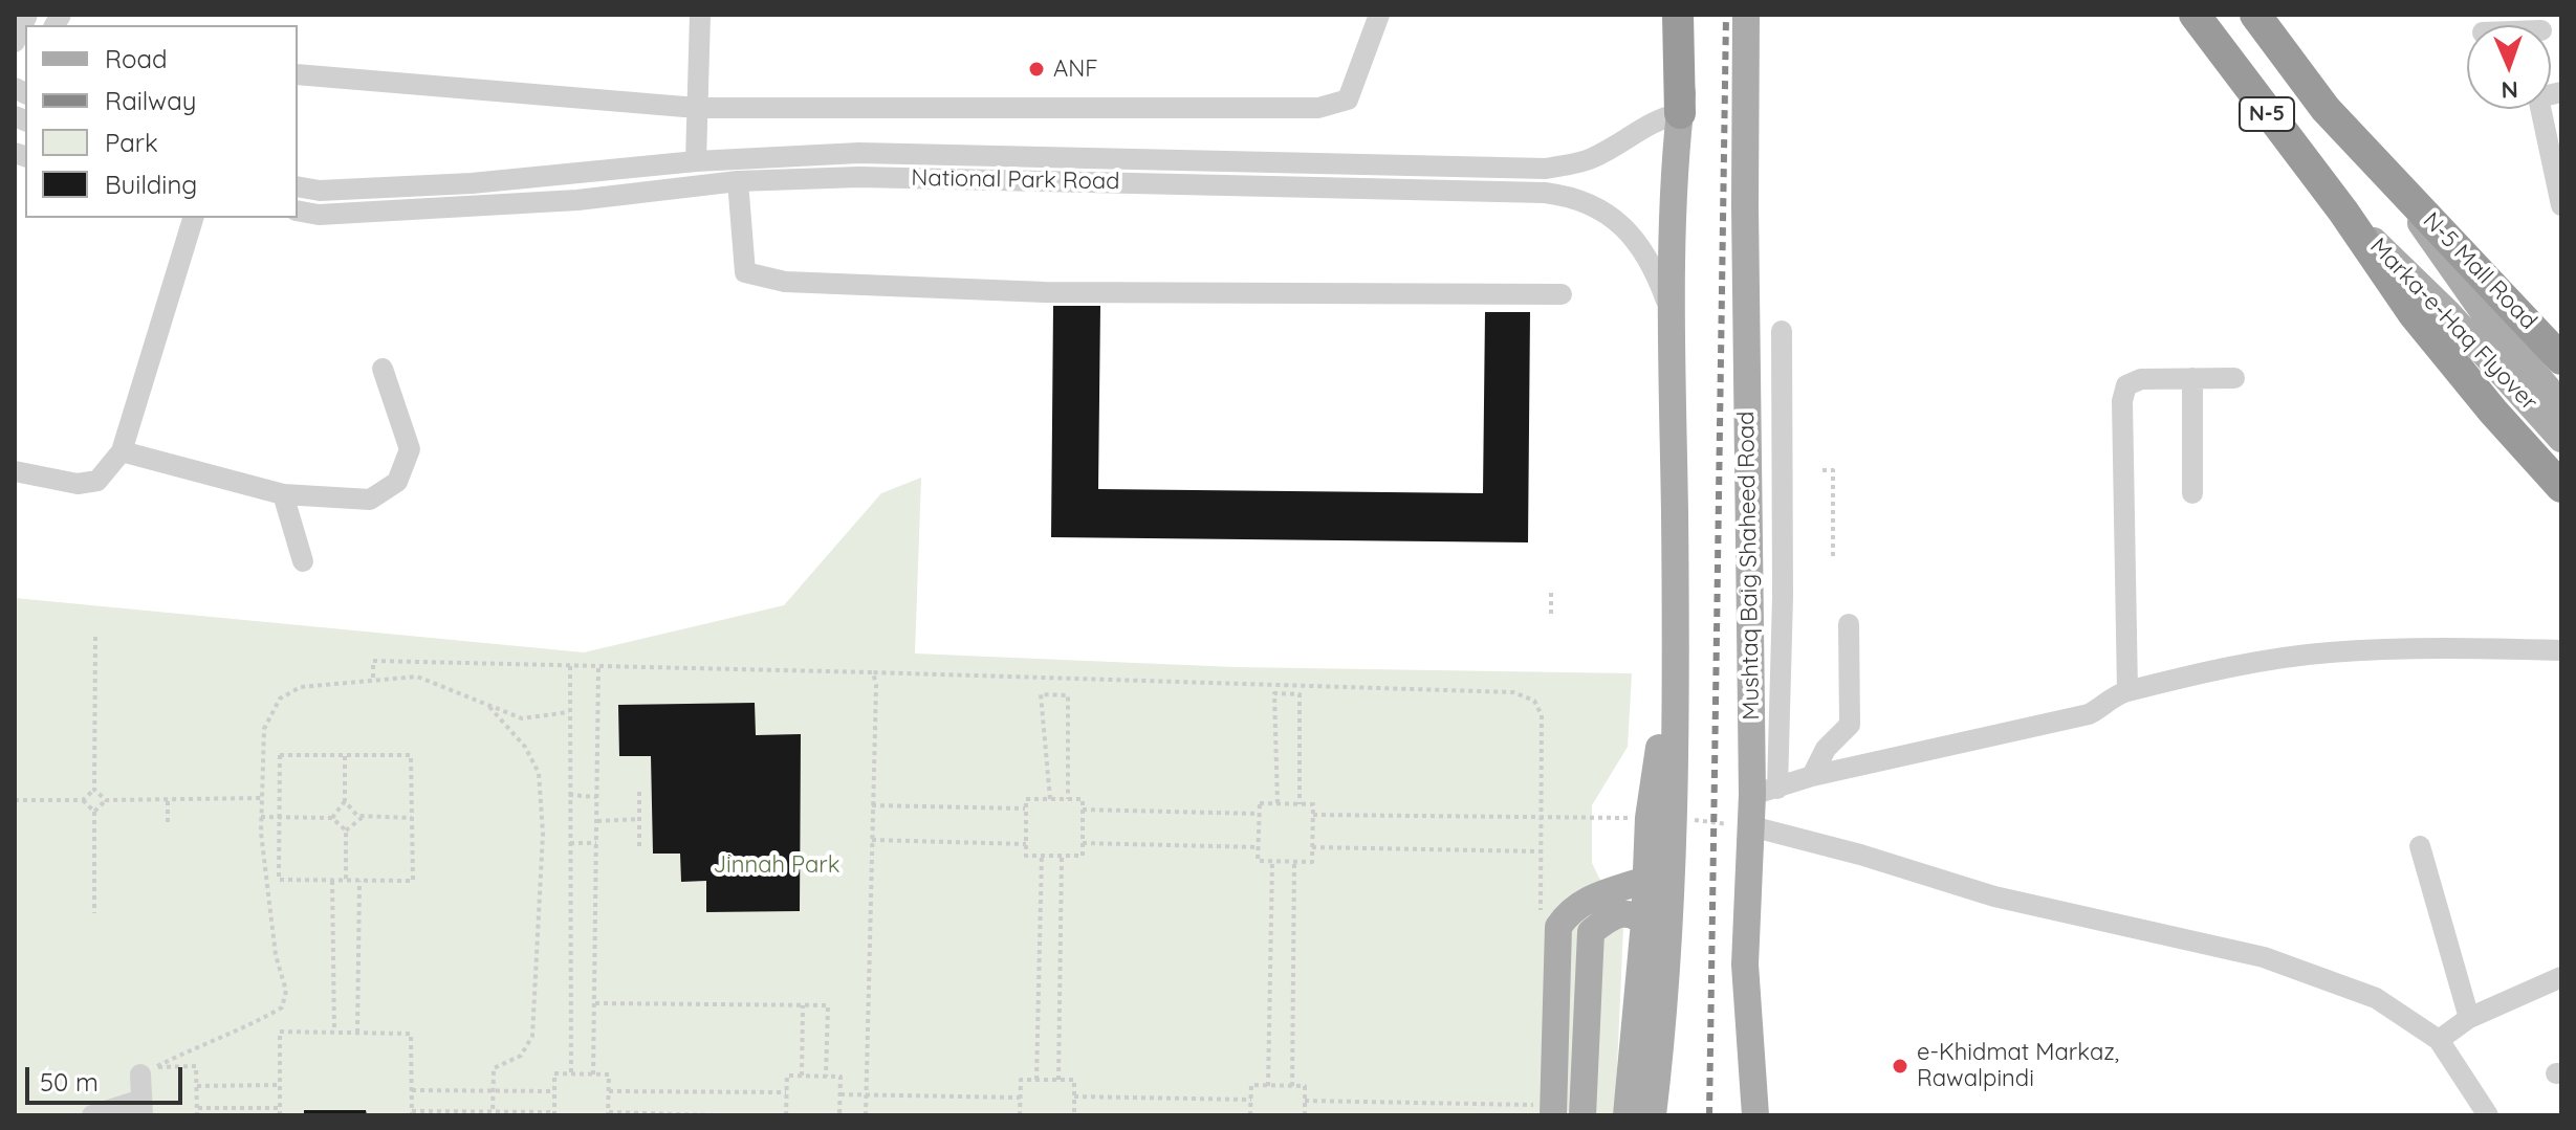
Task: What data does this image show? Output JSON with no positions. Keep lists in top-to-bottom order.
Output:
{
  "streets": {
    "highway": ["N-5", "N-5 Mall Road"],
    "main road": ["Marka-e-Haq Flyover", "Mushtaq Baig Shaheed Road"],
    "street": ["National Park Road"]
  },
  "crossings": [
    ["N-5", "N-5 Mall Road"],
    ["N-5", "Marka-e-Haq Flyover"],
    ["N-5 Mall Road", "Marka-e-Haq Flyover"]
  ],
  "parks": ["Jinnah Park"],
  "places": ["ANF", "e-Khidmat Markaz, Rawalpindi"],
  "legend": [
    "Road",
    "Railway",
    "Park",
    "Building"
  ],
  "scale_bar": "50 m",
  "north": "bottom"
}
